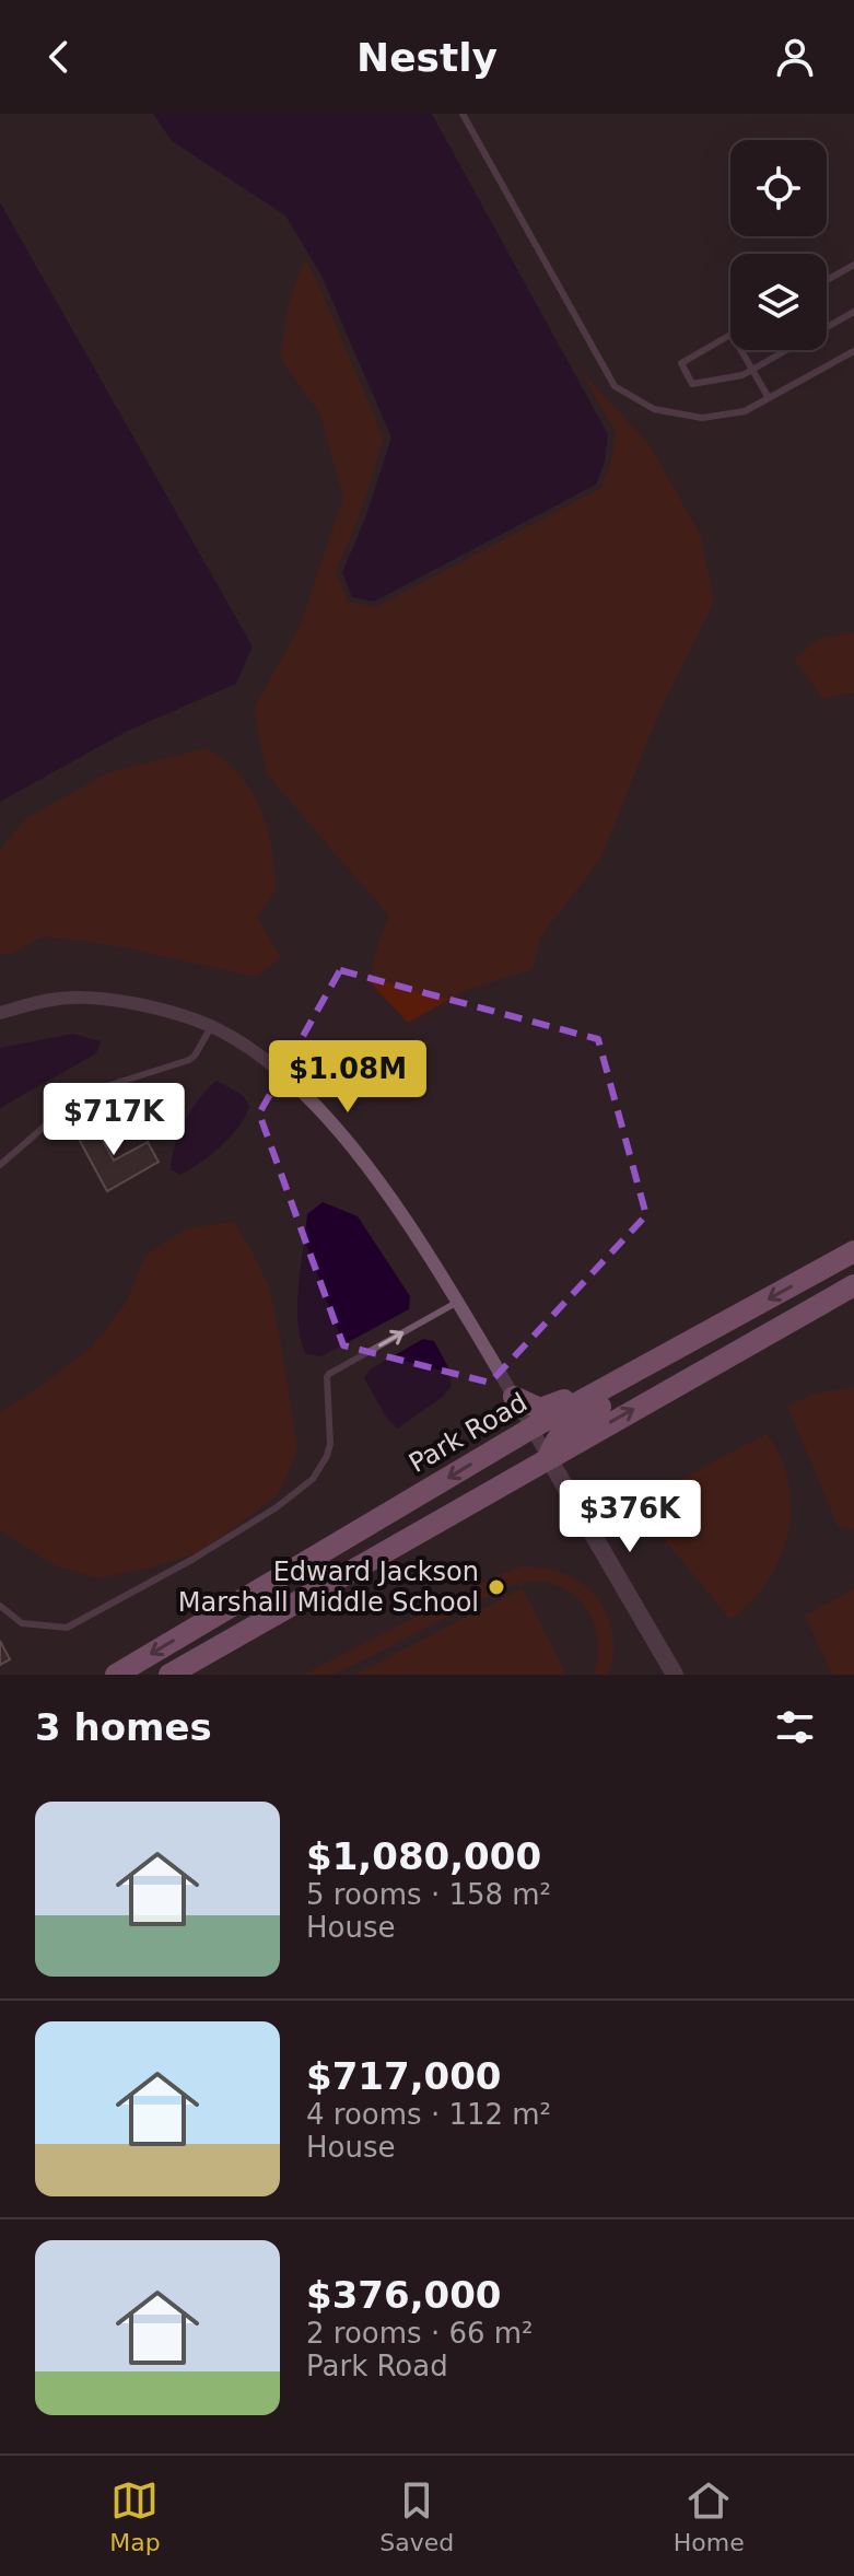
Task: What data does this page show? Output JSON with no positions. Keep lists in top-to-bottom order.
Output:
{
  "streets": {
    "main road": ["Park Road"]
  },
  "places": ["Edward Jackson Marshall Middle School"],
  "page": {
    "header": "Nestly",
    "price": ["$1.08M", "$717K", "$376K"],
    "heading": "3 homes",
    "list": [
      {
        "name": "$1,080,000",
        "note": "5 rooms · 158 m² · House"
      },
      {
        "name": "$717,000",
        "note": "4 rooms · 112 m² · House"
      },
      {
        "name": "$376,000",
        "note": "2 rooms · 66 m² · Park Road"
      }
    ],
    "tabs": ["Map", "Saved", "Home"]
  }
}
